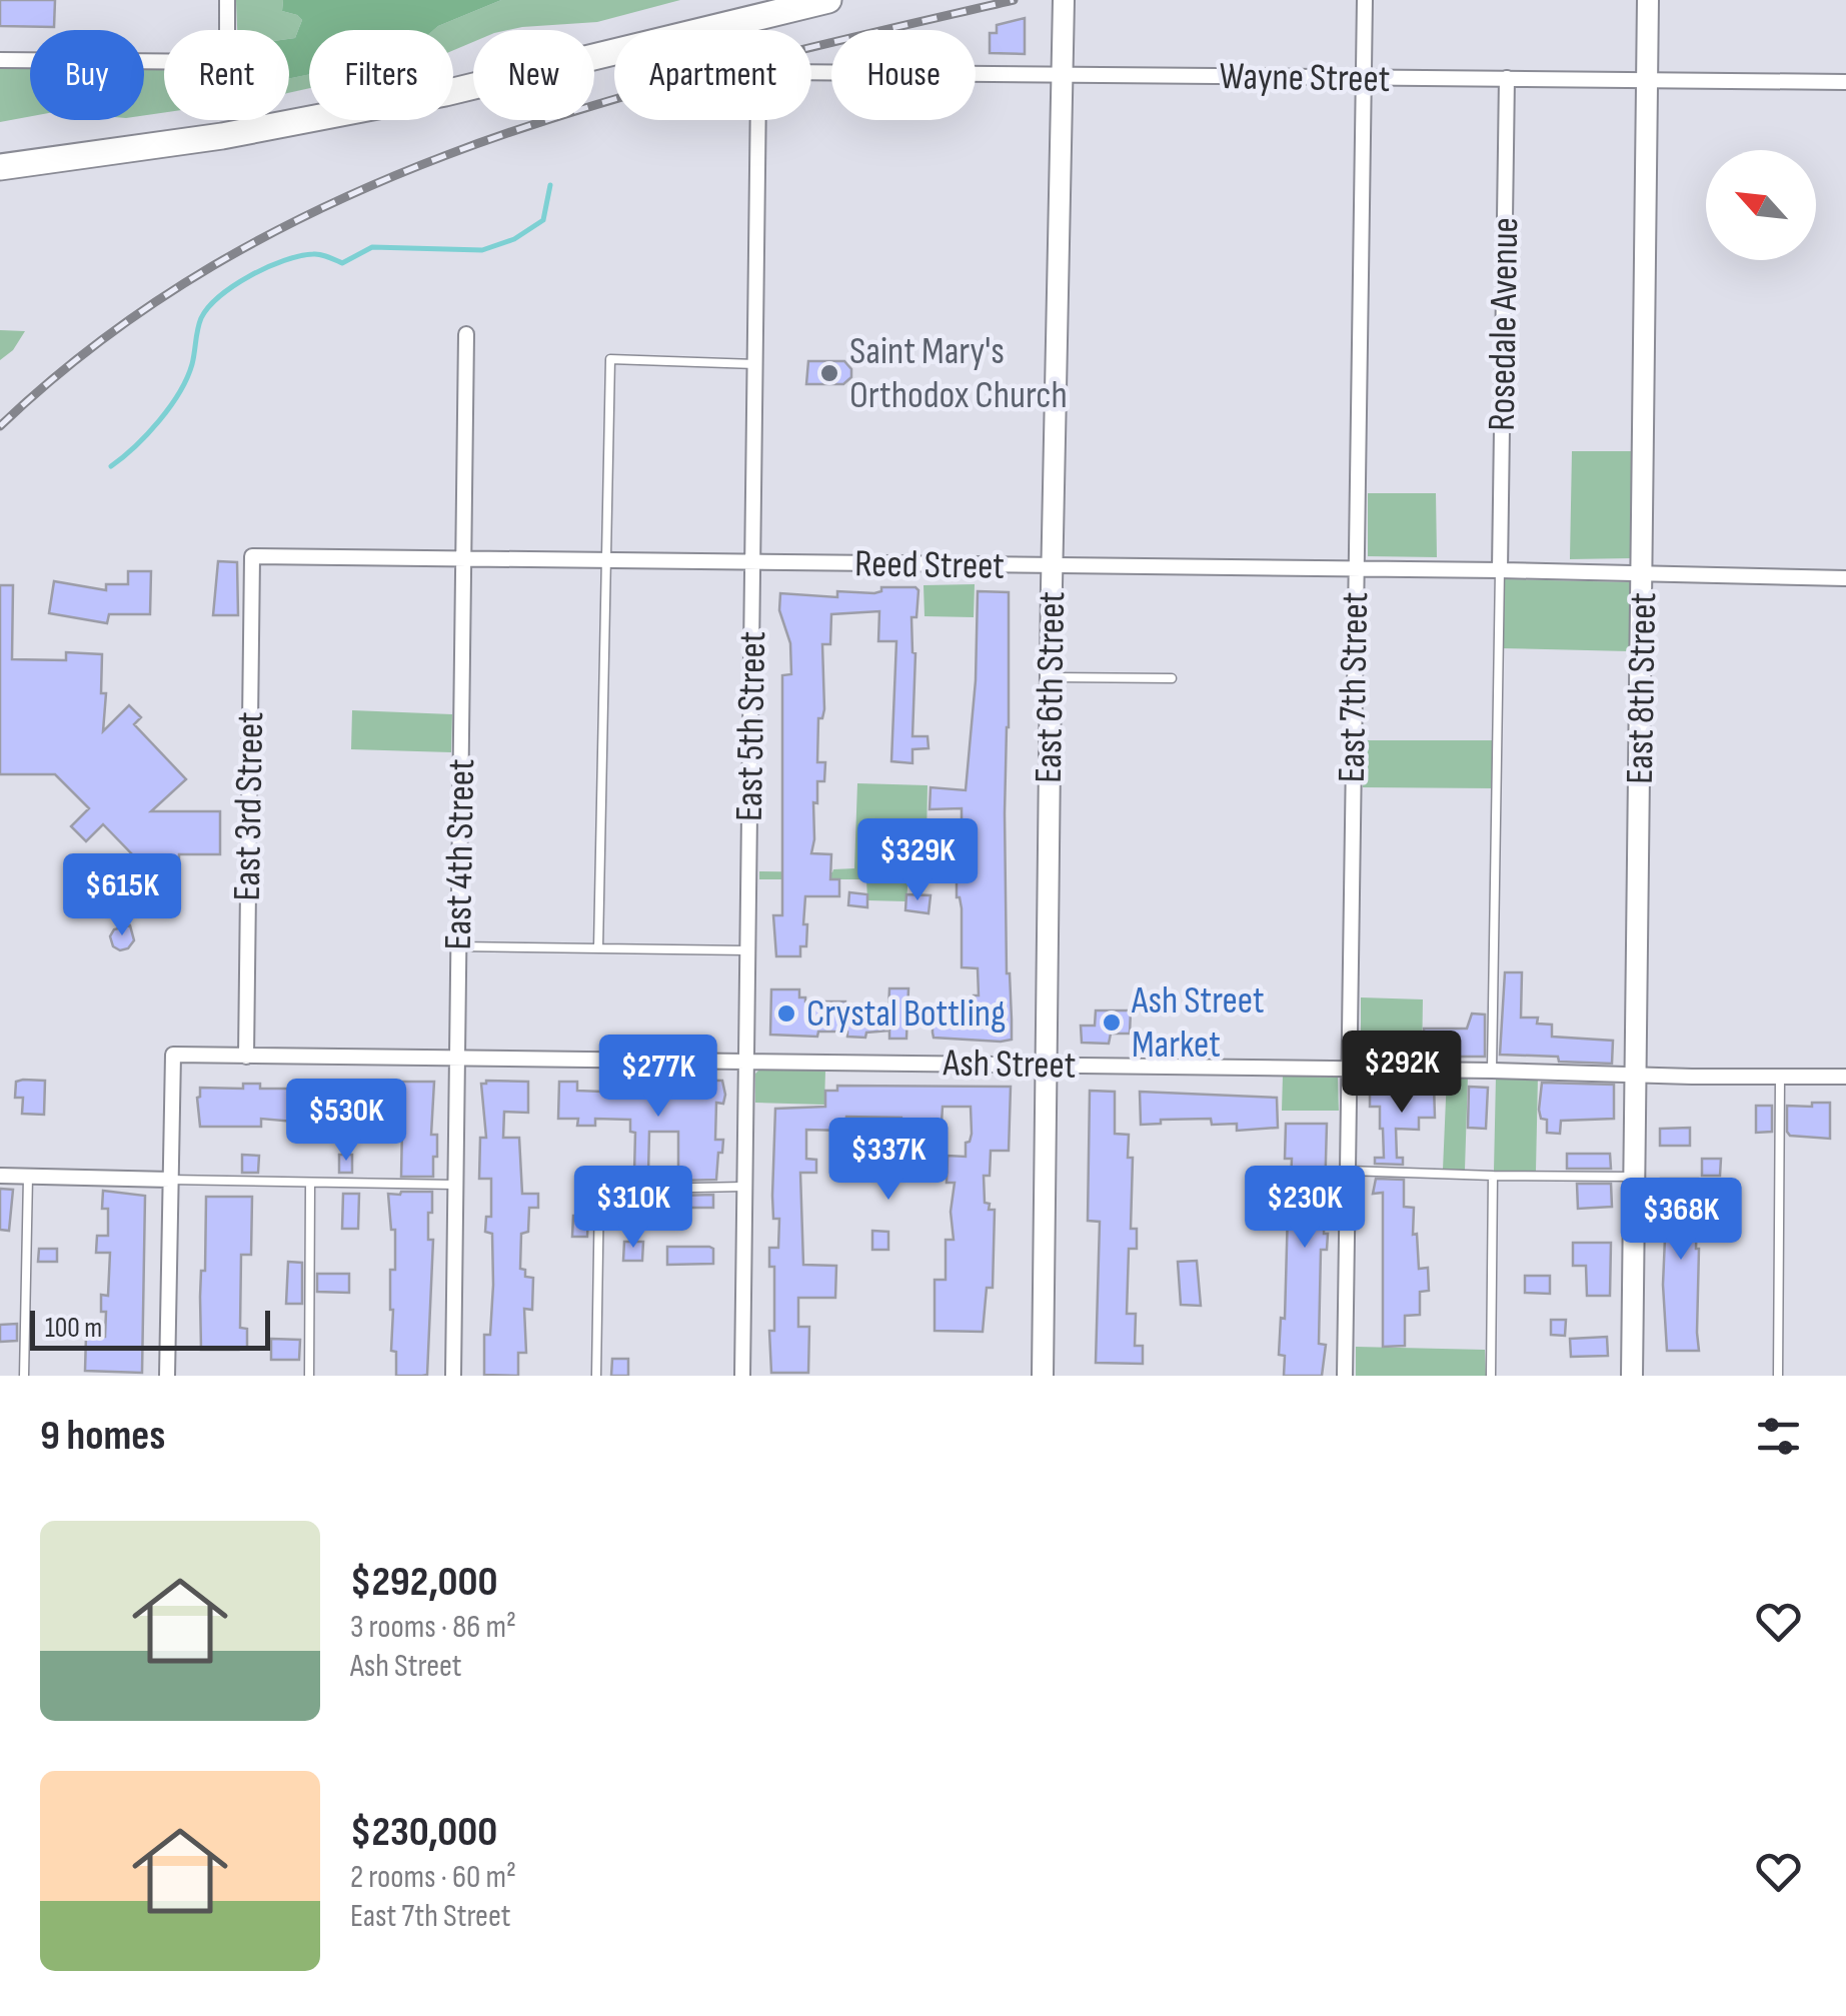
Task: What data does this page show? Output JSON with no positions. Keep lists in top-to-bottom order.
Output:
{
  "streets": {
    "main road": ["East 6th Street", "East 8th Street"],
    "street": [
      "Wayne Street",
      "Rosedale Avenue",
      "Reed Street",
      "East 7th Street",
      "East 5th Street",
      "East 3rd Street",
      "East 4th Street",
      "Ash Street"
    ]
  },
  "crossings": [
    ["Wayne Street", "Rosedale Avenue"],
    ["Wayne Street", "East 6th Street"],
    ["Wayne Street", "East 7th Street"],
    ["Wayne Street", "East 8th Street"],
    ["Rosedale Avenue", "Reed Street"],
    ["Reed Street", "East 6th Street"],
    ["Reed Street", "East 7th Street"],
    ["Reed Street", "East 8th Street"],
    ["Reed Street", "East 5th Street"],
    ["Reed Street", "East 3rd Street"],
    ["Reed Street", "East 4th Street"],
    ["East 6th Street", "Ash Street"],
    ["East 7th Street", "Ash Street"],
    ["East 8th Street", "Ash Street"],
    ["East 5th Street", "Ash Street"],
    ["East 3rd Street", "Ash Street"],
    ["East 4th Street", "Ash Street"]
  ],
  "places": ["Saint Mary's Orthodox Church", "Crystal Bottling", "Ash Street Market"],
  "scale_bar": "100 m",
  "north": "top left",
  "page": {
    "chip": [
      "Buy",
      "Rent",
      "Filters",
      "New",
      "Apartment",
      "House"
    ],
    "price": [
      "$329K",
      "$615K",
      "$292K",
      "$277K",
      "$530K",
      "$337K",
      "$310K",
      "$230K",
      "$368K"
    ],
    "scale": "100 m",
    "heading": "9 homes",
    "list": [
      {
        "name": "$292,000",
        "note": "3 rooms · 86 m² · Ash Street"
      },
      {
        "name": "$230,000",
        "note": "2 rooms · 60 m² · East 7th Street"
      }
    ]
  }
}
